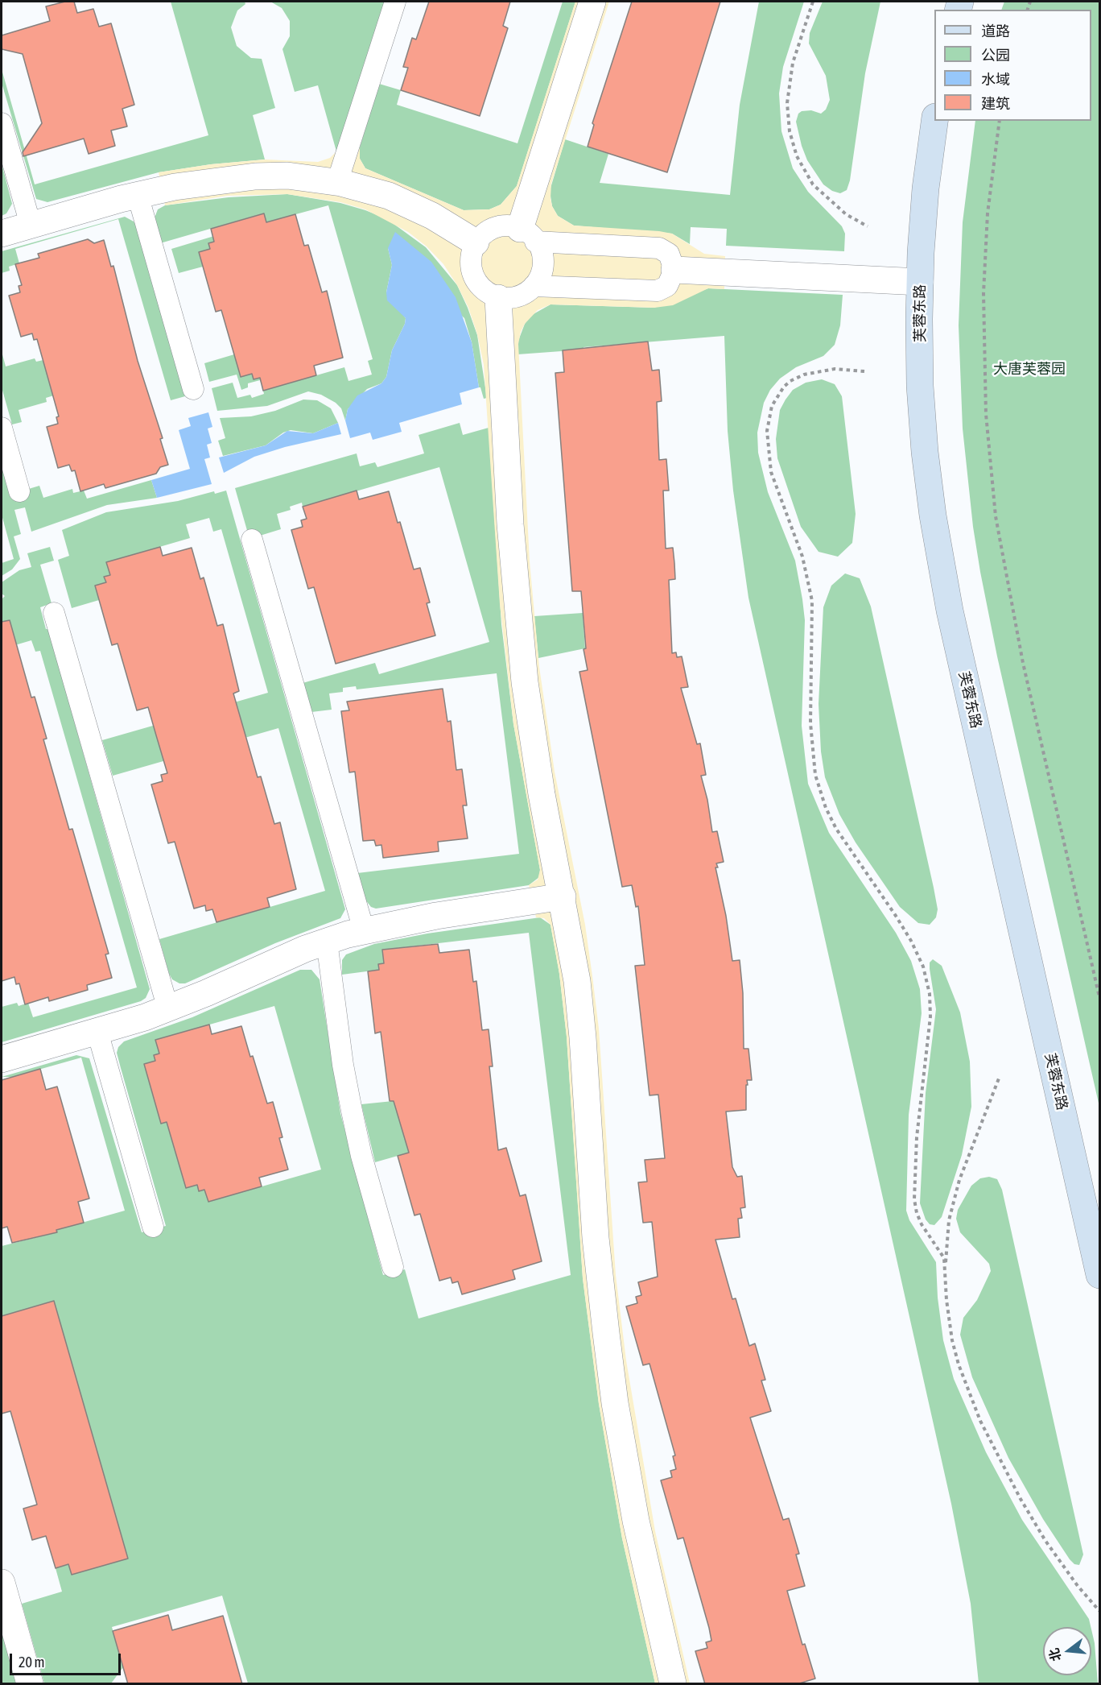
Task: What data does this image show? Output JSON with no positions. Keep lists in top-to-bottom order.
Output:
{
  "streets": {
    "main road": ["芙蓉东路"]
  },
  "parks": ["大唐芙蓉园"],
  "legend": [
    "道路",
    "公园",
    "水域",
    "建筑"
  ],
  "scale_bar": "20 m",
  "north": "left"
}
